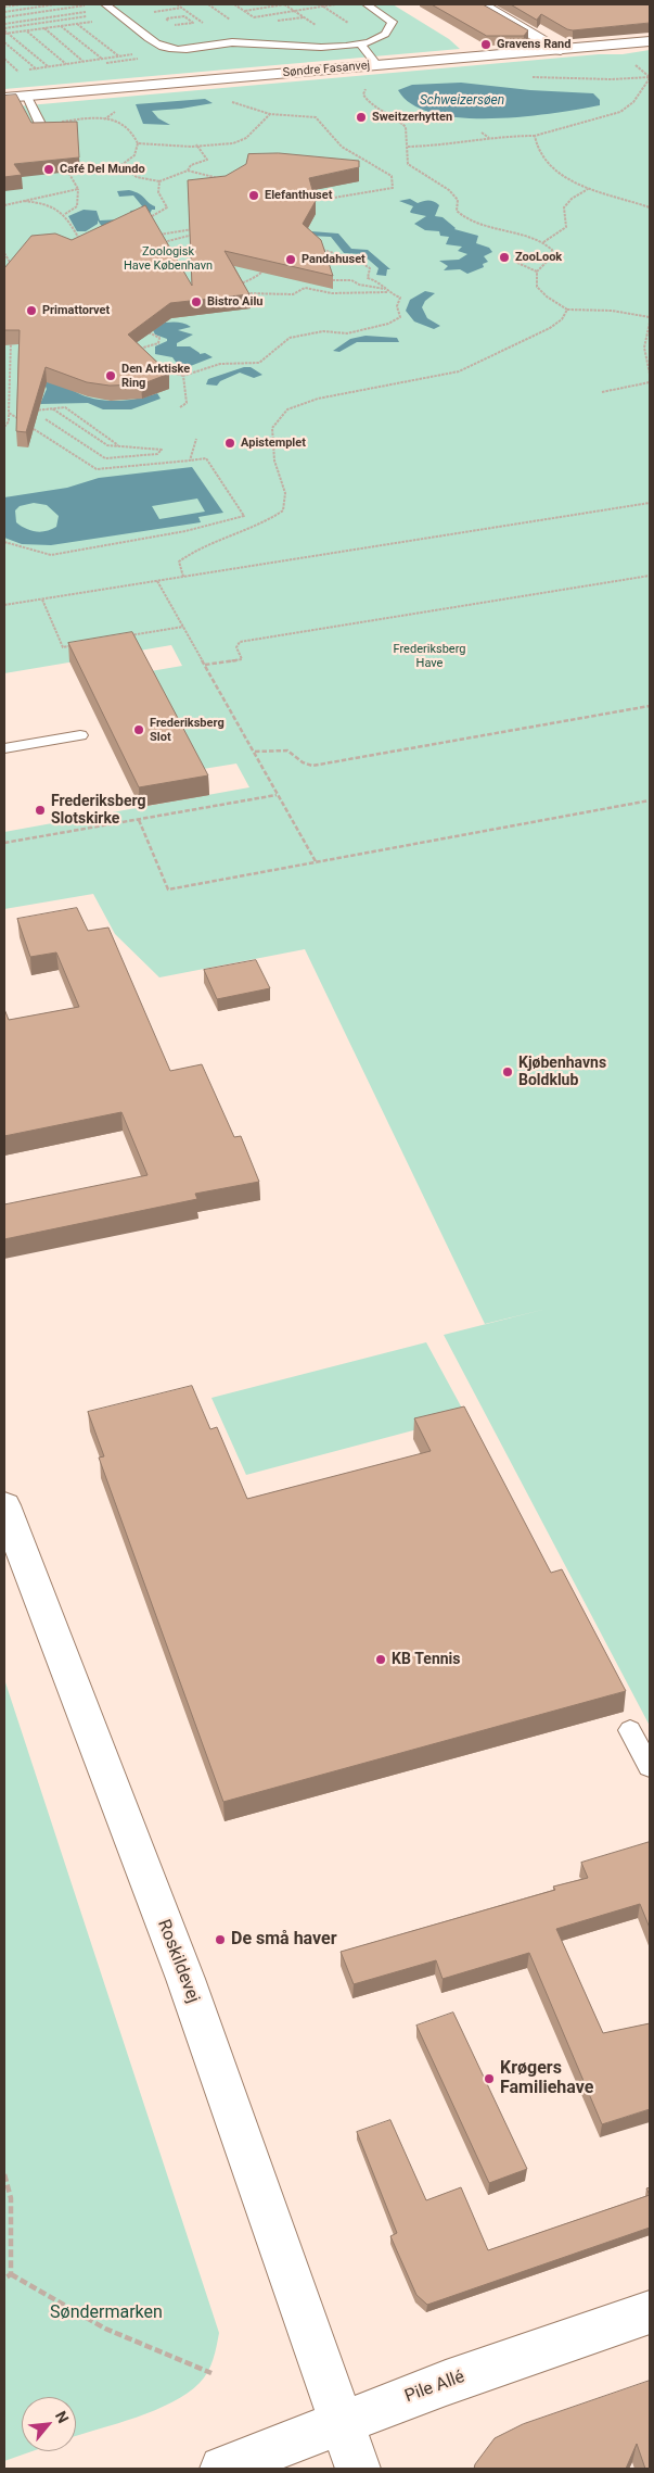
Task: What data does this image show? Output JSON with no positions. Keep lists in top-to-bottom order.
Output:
{
  "streets": {
    "street": ["Søndre Fasanvej", "Roskildevej", "Pile Allé"]
  },
  "crossings": [
    ["Roskildevej", "Pile Allé"]
  ],
  "water": ["Schweizersøen"],
  "parks": ["Zoologisk Have København", "Frederiksberg Have", "Søndermarken"],
  "places": [
    "Gravens Rand",
    "Sweitzerhytten",
    "Café Del Mundo",
    "Elefanthuset",
    "ZooLook",
    "Pandahuset",
    "Bistro Ailu",
    "Primattorvet",
    "Den Arktiske Ring",
    "Apistemplet",
    "Frederiksberg Slot",
    "Frederiksberg Slotskirke",
    "Kjøbenhavns Boldklub",
    "KB Tennis",
    "De små haver",
    "Krøgers Familiehave"
  ],
  "north": "top right"
}
